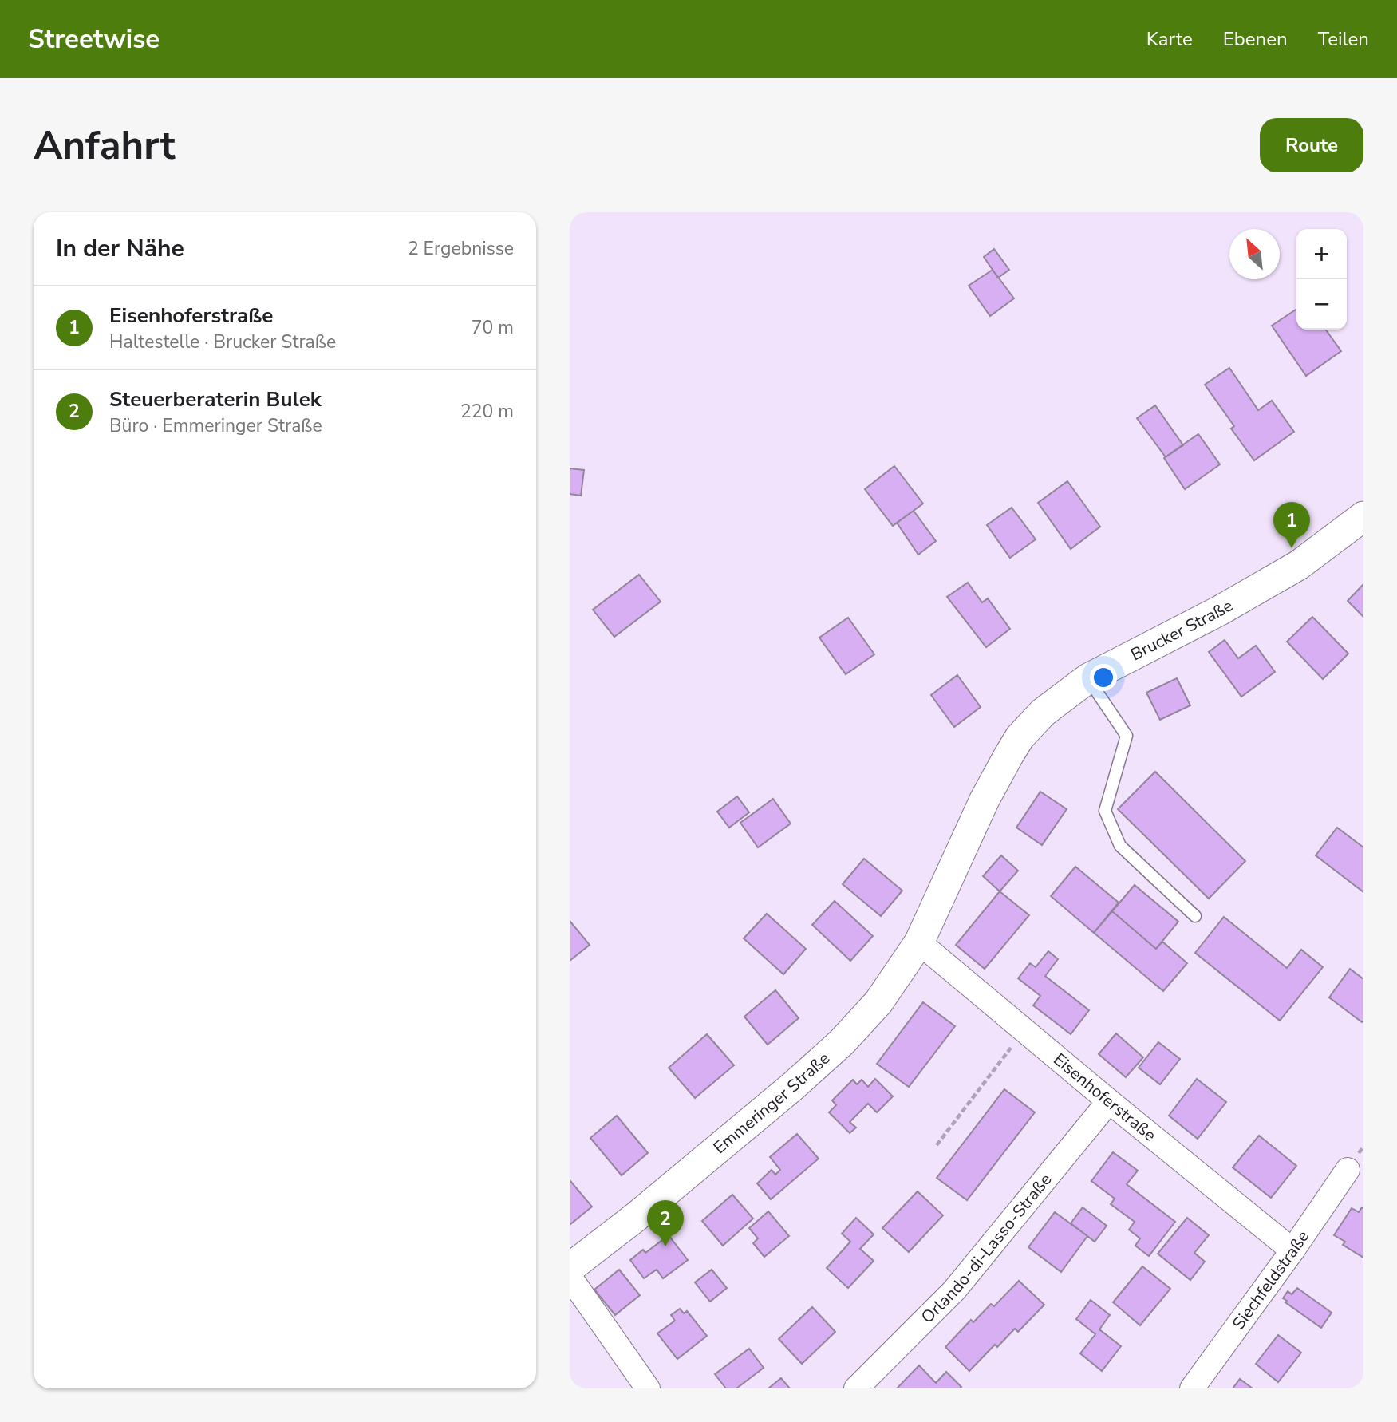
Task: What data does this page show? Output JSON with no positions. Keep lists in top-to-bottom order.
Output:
{
  "streets": {
    "street": [
      "Brucker Straße",
      "Eisenhoferstraße",
      "Emmeringer Straße",
      "Orlando-di-Lasso-Straße",
      "Siechfeldstraße"
    ]
  },
  "crossings": [
    ["Brucker Straße", "Emmeringer Straße"],
    ["Eisenhoferstraße", "Emmeringer Straße"],
    ["Eisenhoferstraße", "Orlando-di-Lasso-Straße"],
    ["Eisenhoferstraße", "Siechfeldstraße"]
  ],
  "north": "top left",
  "page": {
    "header": "Streetwise",
    "nav": ["Karte", "Ebenen", "Teilen"],
    "buttons": "Route",
    "title": "Anfahrt",
    "heading": ["In der Nähe", "2 Ergebnisse"],
    "map_buttons": ["+", "−"],
    "list": [
      {
        "mark": "1",
        "name": "Eisenhoferstraße",
        "note": "Haltestelle · Brucker Straße",
        "value": "70 m"
      },
      {
        "mark": "2",
        "name": "Steuerberaterin Bulek",
        "note": "Büro · Emmeringer Straße",
        "value": "220 m"
      }
    ],
    "pins": ["1", "2"]
  }
}
